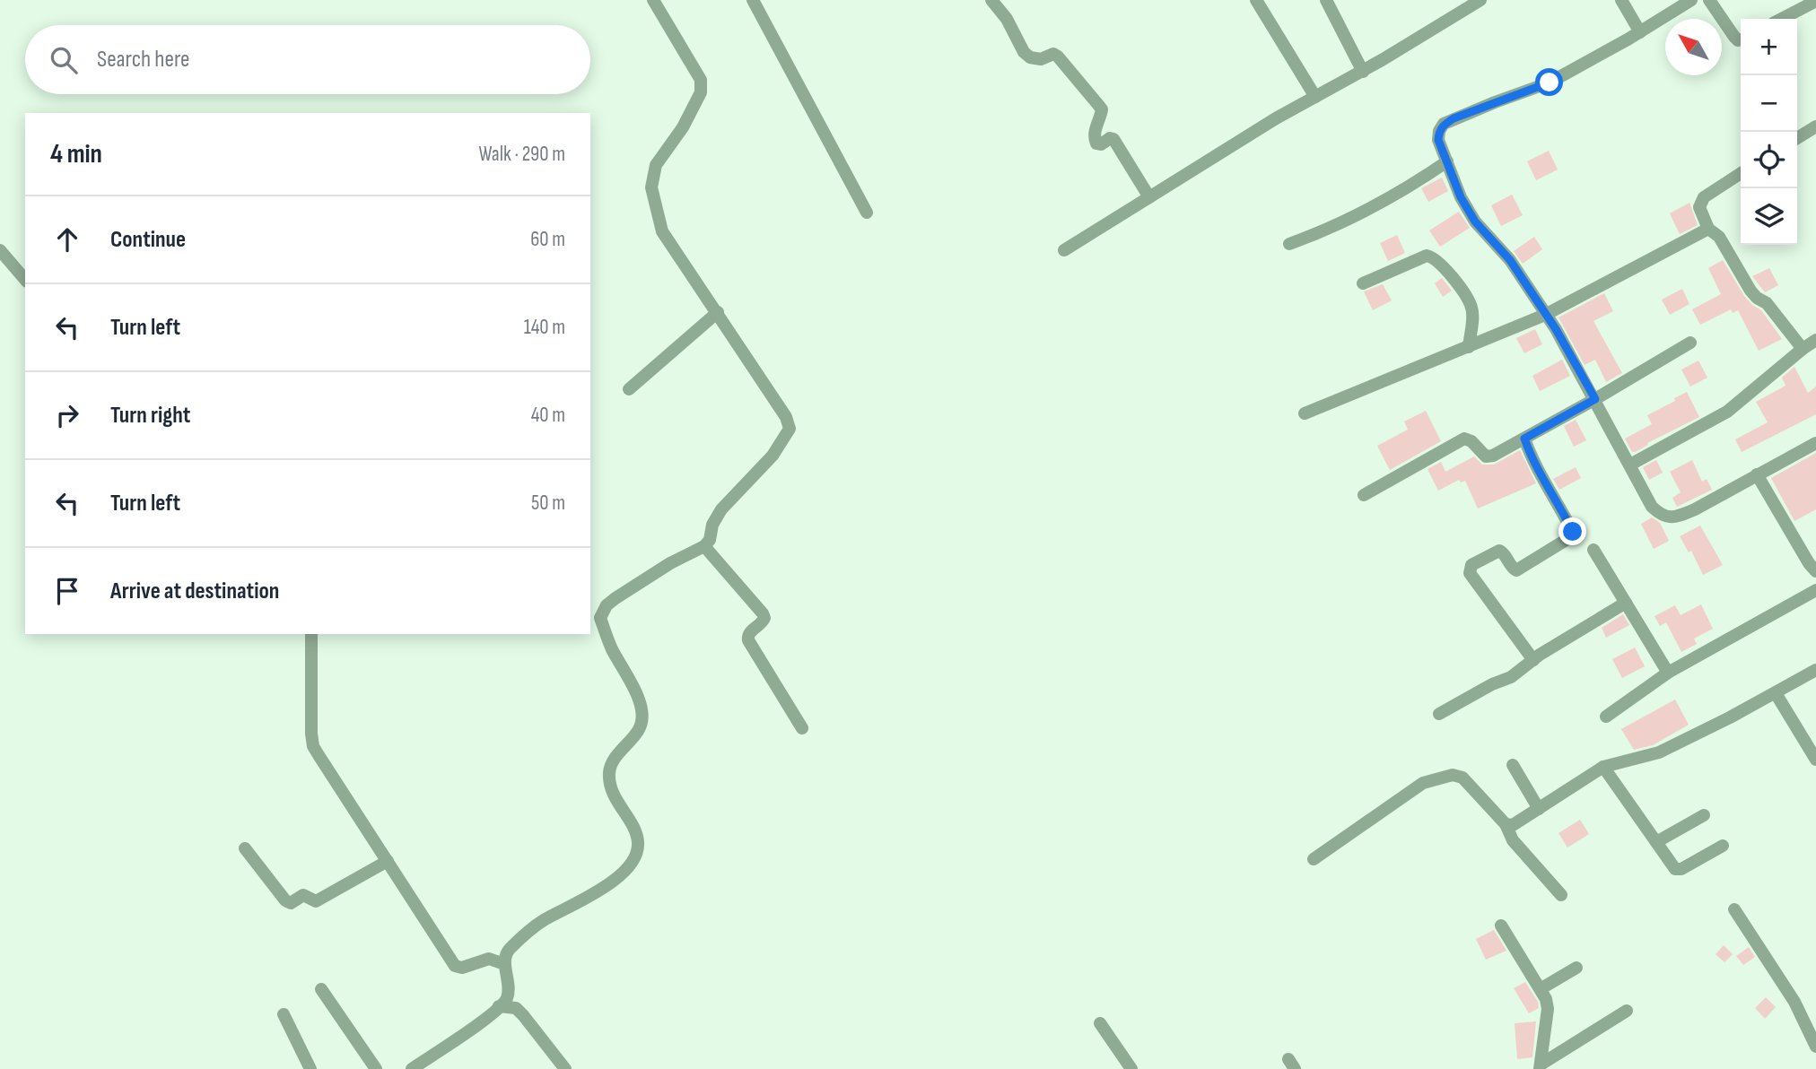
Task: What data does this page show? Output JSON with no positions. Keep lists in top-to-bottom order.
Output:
{
  "north": "top left",
  "page": {
    "map_buttons": ["+", "−"],
    "search": "Search here",
    "heading": ["4 min", "Walk · 290 m"],
    "list": [
      ["Continue", "60 m"],
      ["Turn left", "140 m"],
      ["Turn right", "40 m"],
      ["Turn left", "50 m"],
      "Arrive at destination"
    ]
  }
}
